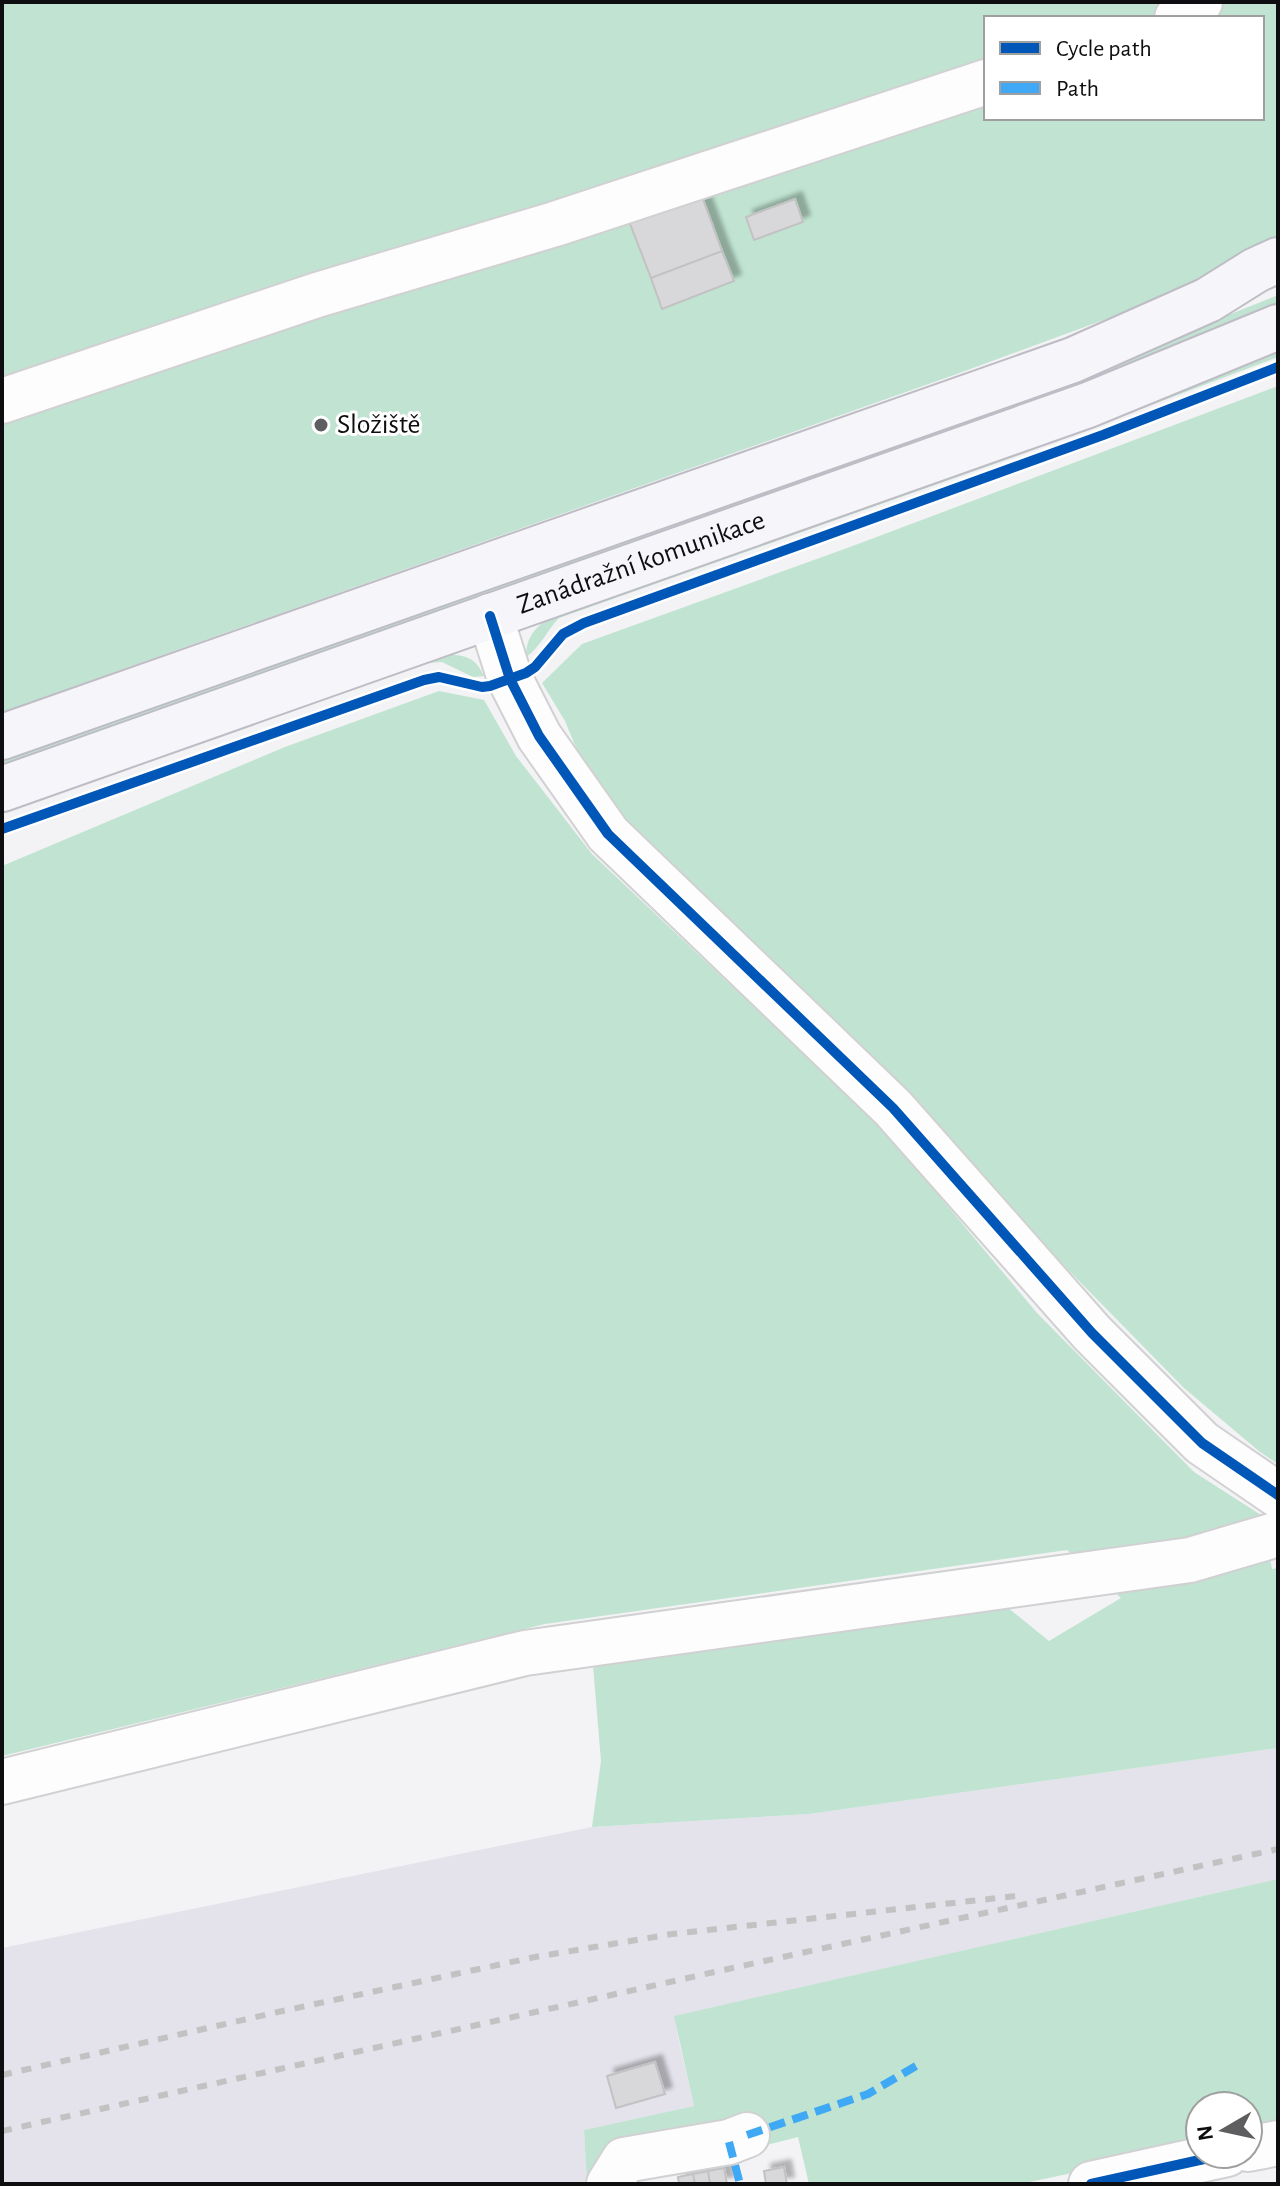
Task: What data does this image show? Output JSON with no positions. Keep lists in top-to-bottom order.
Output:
{
  "streets": {
    "main road": ["Zanádražní komunikace"]
  },
  "places": ["Složiště"],
  "legend": ["Cycle path", "Path"],
  "north": "left"
}
